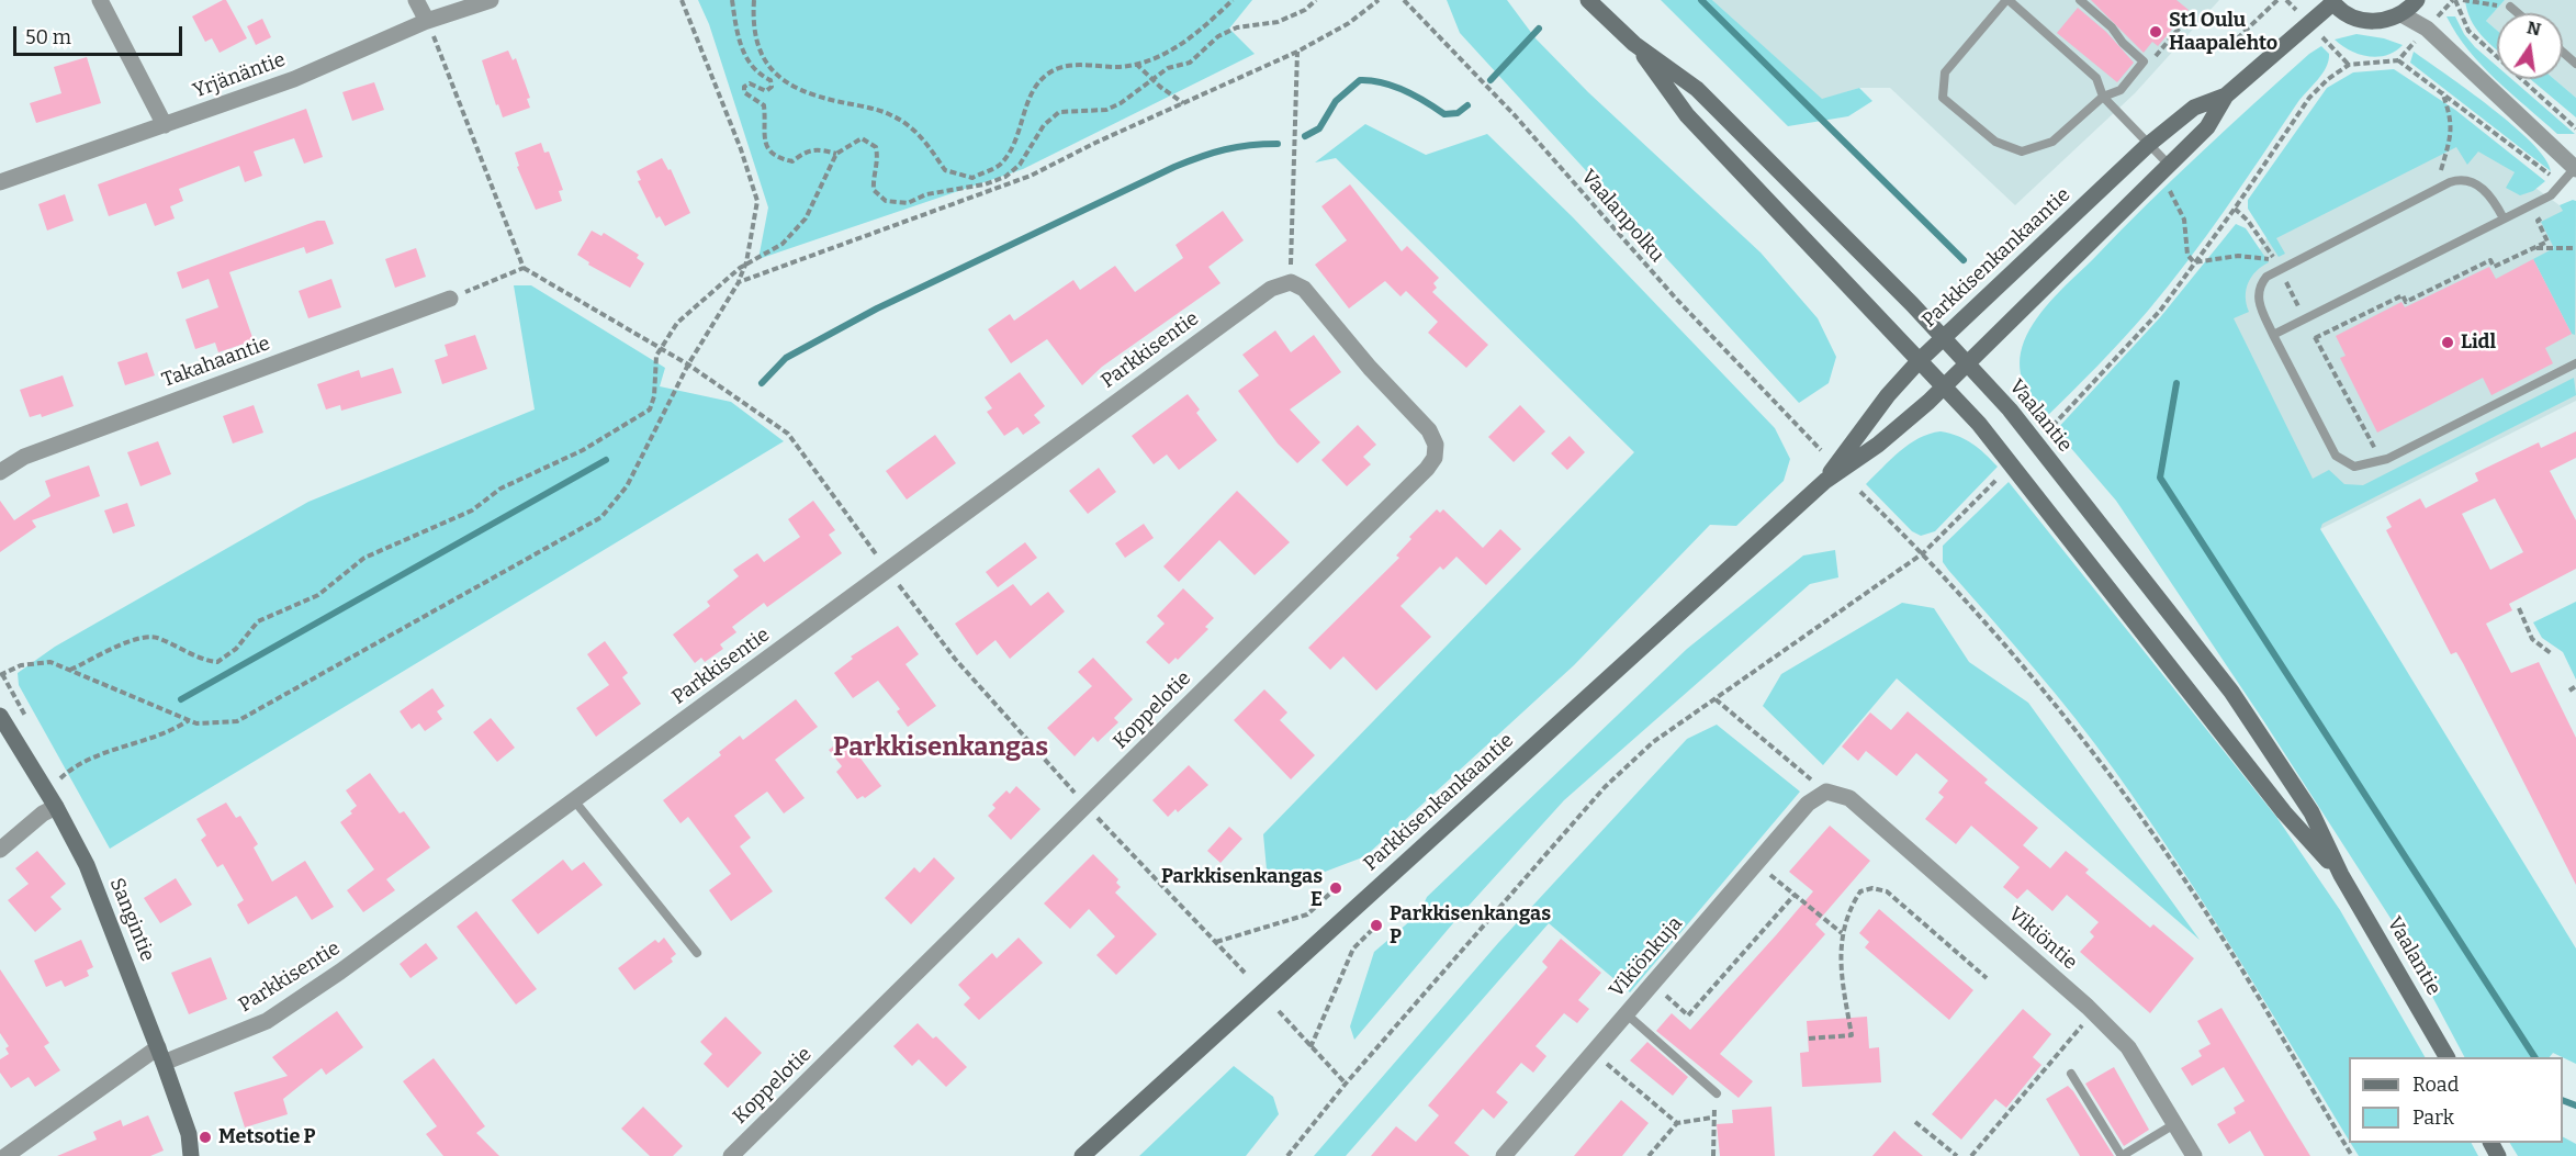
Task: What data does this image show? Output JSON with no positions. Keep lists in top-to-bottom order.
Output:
{
  "streets": {
    "street": [
      "Yrjänäntie",
      "Parkkisenkankaantie",
      "Parkkisentie",
      "Takahaantie",
      "Vaalantie",
      "Koppelotie",
      "Sangintie",
      "Vikiöntie",
      "Vikiönkuja"
    ],
    "path": ["Vaalanpolku"]
  },
  "crossings": [
    ["Parkkisenkankaantie", "Vaalantie"],
    ["Parkkisentie", "Koppelotie"],
    ["Parkkisentie", "Sangintie"],
    ["Vikiöntie", "Vikiönkuja"]
  ],
  "districts": ["Parkkisenkangas"],
  "places": [
    "St1 Oulu Haapalehto",
    "Lidl",
    "Parkkisenkangas E",
    "Parkkisenkangas P",
    "Metsotie P"
  ],
  "legend": ["Road", "Park"],
  "scale_bar": "50 m",
  "north": "top"
}
